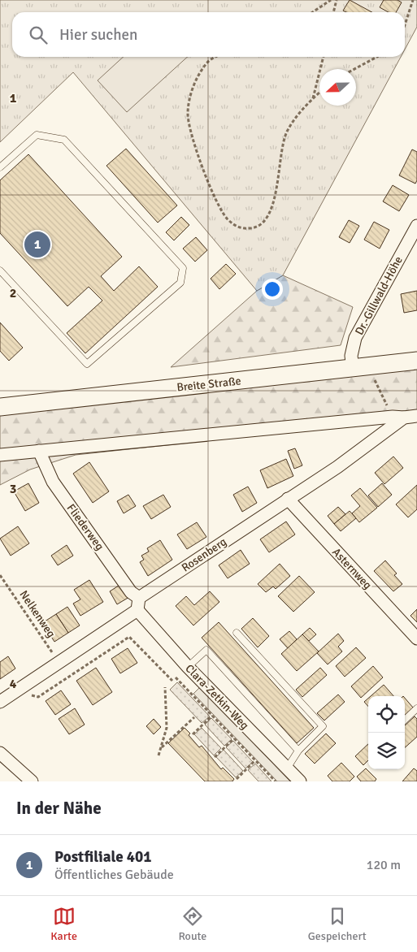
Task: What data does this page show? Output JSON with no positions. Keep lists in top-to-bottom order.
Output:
{
  "streets": {
    "main road": ["Breite Straße"],
    "street": [
      "Dr.-Gillwald-Höhe",
      "Fliederweg",
      "Rosenberg",
      "Asternweg",
      "Clara-Zetkin-Weg"
    ],
    "path": ["Nelkenweg"]
  },
  "crossings": [
    ["Dr.-Gillwald-Höhe", "Breite Straße"],
    ["Fliederweg", "Rosenberg"],
    ["Rosenberg", "Asternweg"]
  ],
  "north": "left",
  "page": {
    "search": "Hier suchen",
    "pins": "1",
    "heading": "In der Nähe",
    "list": [
      {
        "mark": "1",
        "name": "Postfiliale 401",
        "note": "Öffentliches Gebäude",
        "value": "120 m"
      }
    ],
    "nav": ["Karte", "Route", "Gespeichert"]
  },
  "grid": {
    "rows": [
      "1",
      "2",
      "3",
      "4"
    ]
  }
}
